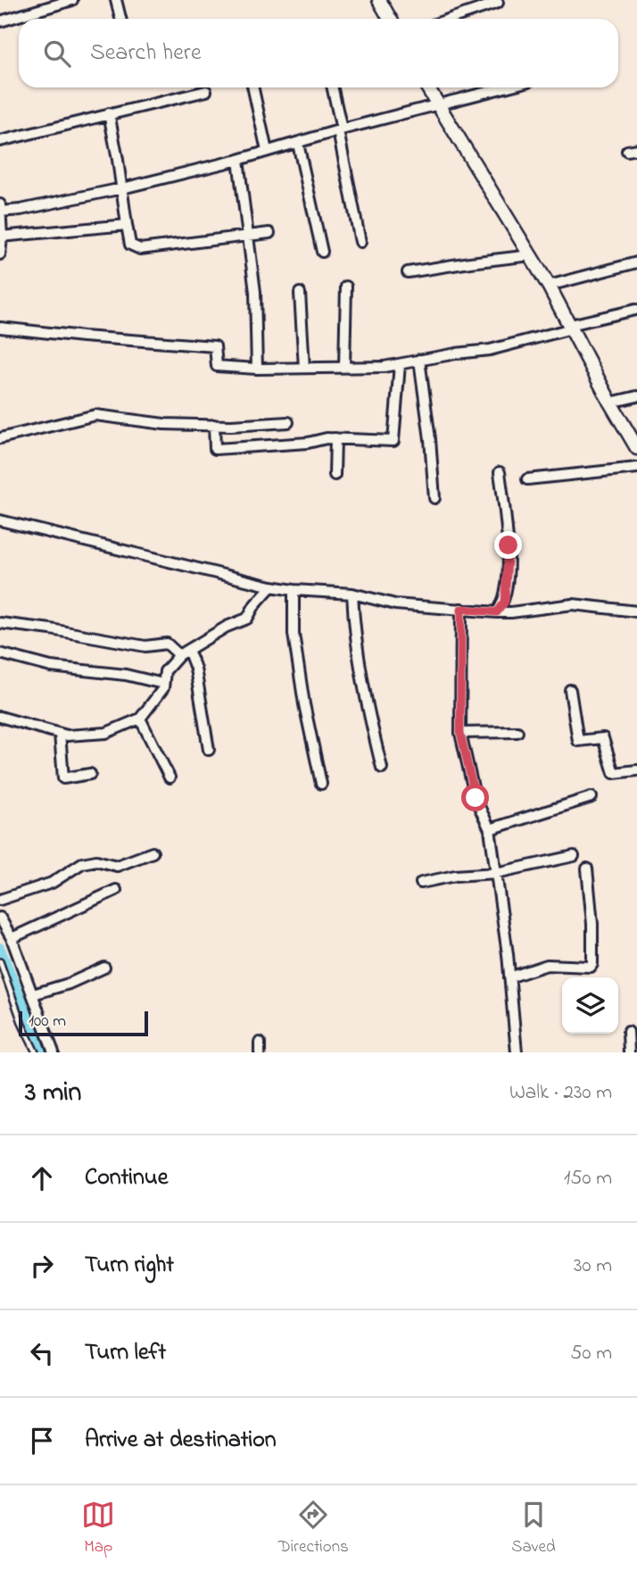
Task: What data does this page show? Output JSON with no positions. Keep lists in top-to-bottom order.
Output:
{
  "scale_bar": "100 m",
  "page": {
    "search": "Search here",
    "scale": "100 m",
    "heading": ["3 min", "Walk · 230 m"],
    "list": [
      ["Continue", "150 m"],
      ["Turn right", "30 m"],
      ["Turn left", "50 m"],
      "Arrive at destination"
    ],
    "nav": ["Map", "Directions", "Saved"]
  }
}
